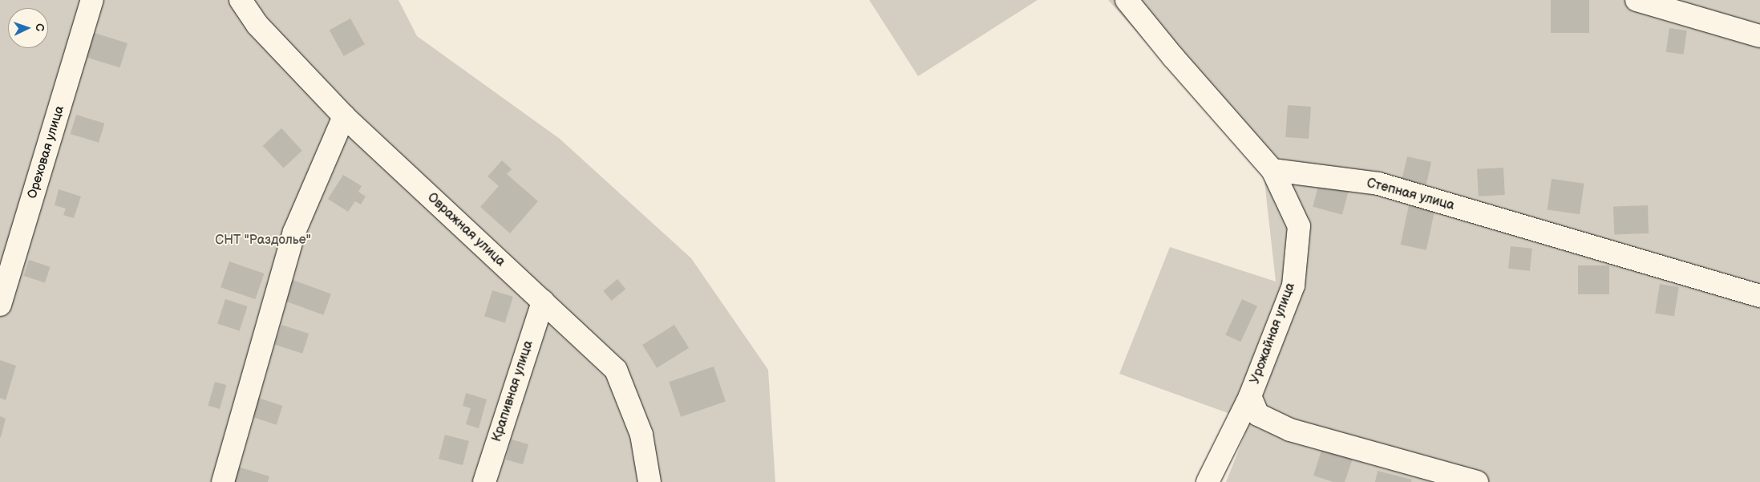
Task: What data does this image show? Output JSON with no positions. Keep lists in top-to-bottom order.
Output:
{
  "streets": {
    "street": [
      "Ореховая улица",
      "Степная улица",
      "Овражная улица",
      "Урожайная улица",
      "Крапивная улица"
    ]
  },
  "crossings": [
    ["Степная улица", "Урожайная улица"],
    ["Овражная улица", "Крапивная улица"]
  ],
  "parks": ["СНТ \"Раздолье\""],
  "north": "right"
}
